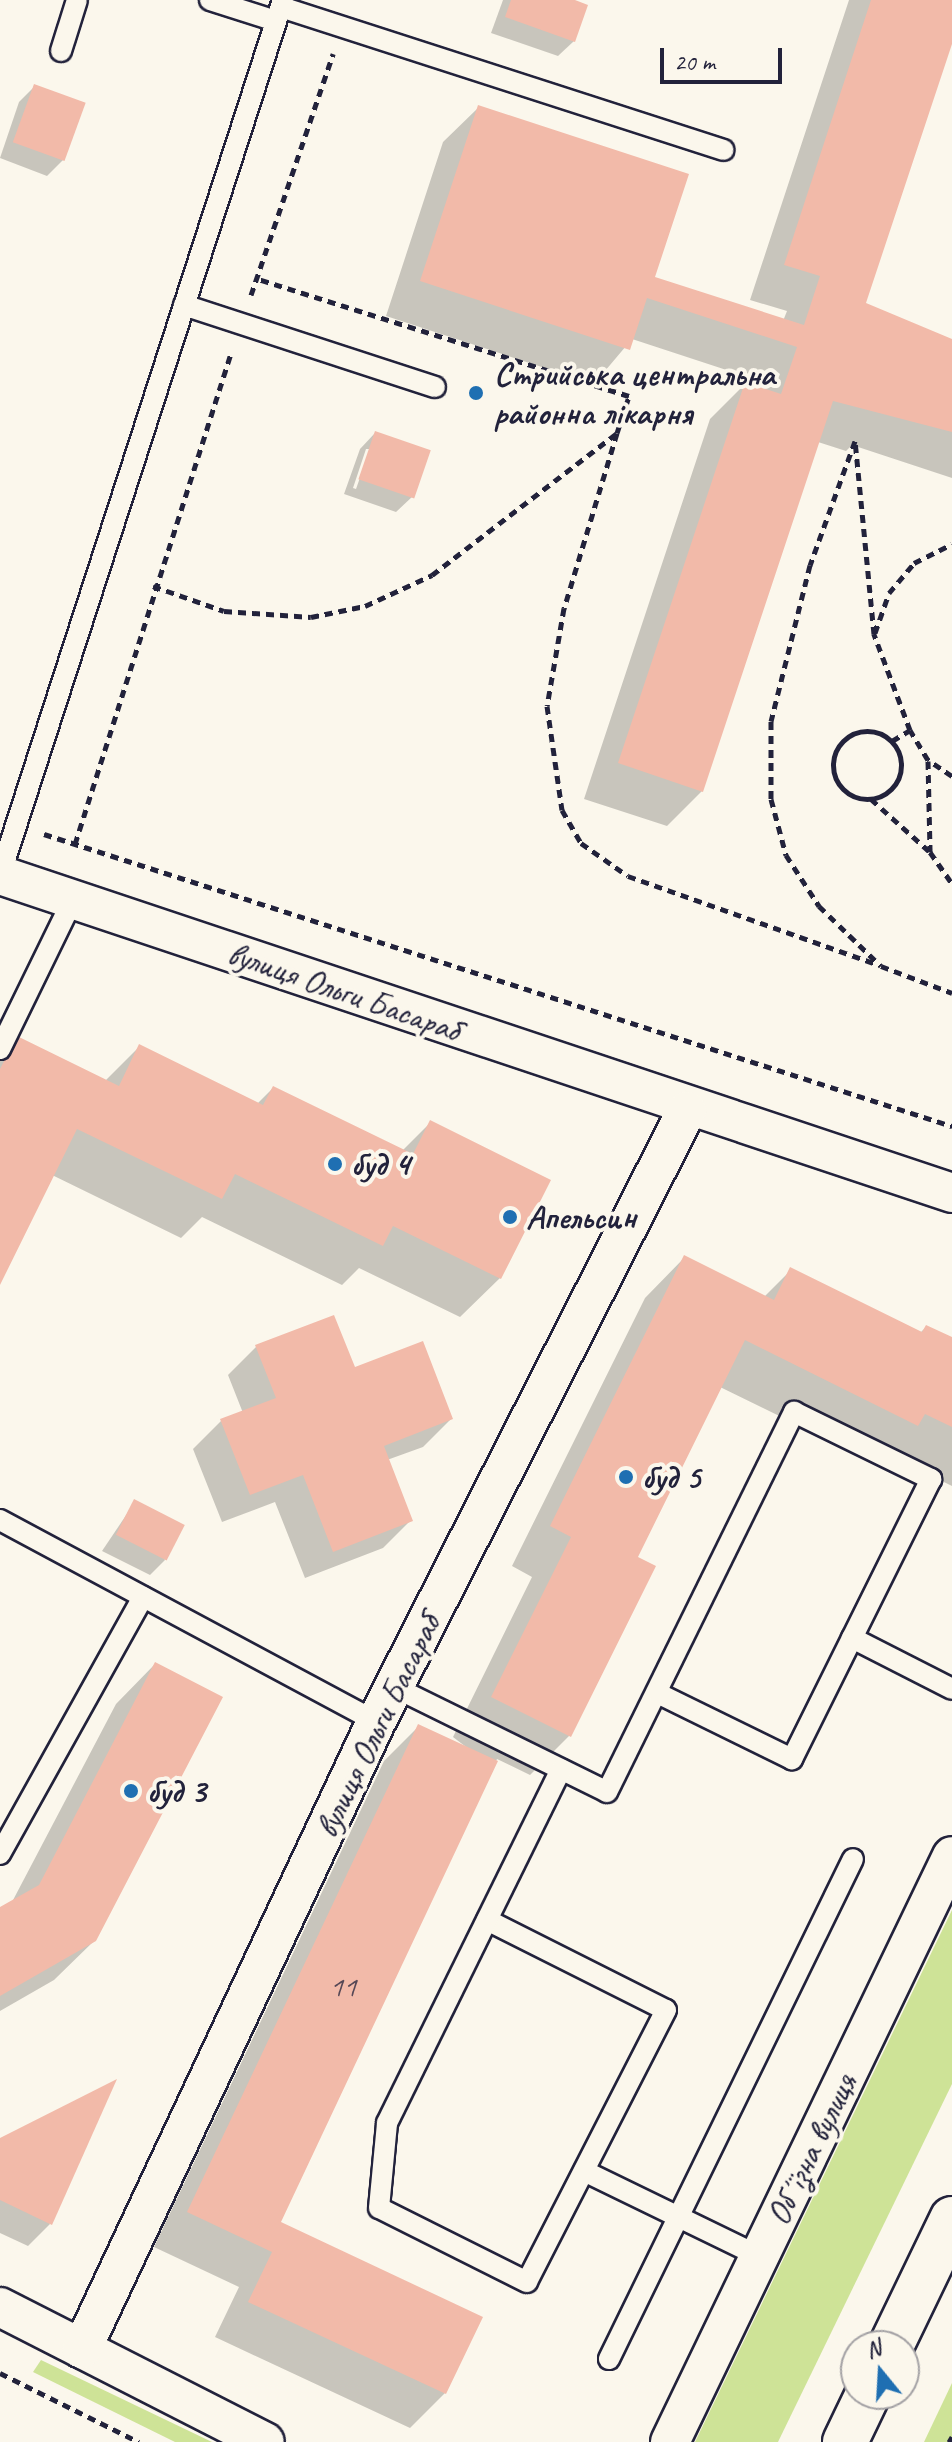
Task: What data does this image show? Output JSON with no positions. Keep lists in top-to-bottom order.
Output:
{
  "streets": {
    "street": ["вулиця Ольги Басараб", "Обʼїзна вулиця"]
  },
  "places": [
    "Стрийська центральна районна лікарня",
    "буд 4",
    "Апельсин",
    "буд 5",
    "буд 3"
  ],
  "house_numbers": ["11"],
  "scale_bar": "20 m",
  "north": "top"
}
